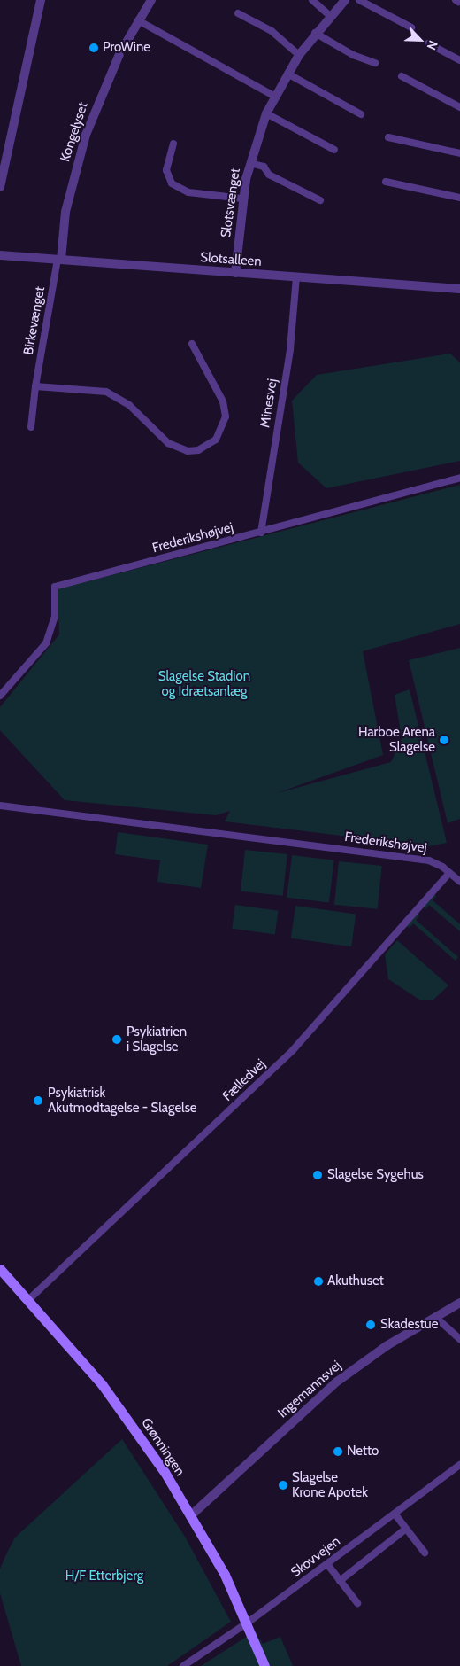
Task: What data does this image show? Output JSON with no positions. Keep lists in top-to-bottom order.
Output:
{
  "streets": {
    "main road": ["Grønningen"],
    "street": [
      "Kongelyset",
      "Slotsvænget",
      "Slotsalleen",
      "Birkevænget",
      "Minesvej",
      "Frederikshøjvej",
      "Fælledvej",
      "Ingemannsvej",
      "Skovvejen"
    ]
  },
  "crossings": [
    ["Kongelyset", "Slotsalleen"],
    ["Kongelyset", "Birkevænget"],
    ["Slotsvænget", "Slotsalleen"],
    ["Slotsalleen", "Birkevænget"],
    ["Slotsalleen", "Minesvej"],
    ["Minesvej", "Frederikshøjvej"],
    ["Frederikshøjvej", "Fælledvej"],
    ["Fælledvej", "Grønningen"],
    ["Ingemannsvej", "Grønningen"],
    ["Grønningen", "Skovvejen"]
  ],
  "parks": ["Slagelse Stadion og Idrætsanlæg", "H/F Etterbjerg"],
  "places": [
    "ProWine",
    "Harboe Arena Slagelse",
    "Psykiatrien i Slagelse",
    "Psykiatrisk Akutmodtagelse - Slagelse",
    "Slagelse Sygehus",
    "Akuthuset",
    "Skadestue",
    "Netto",
    "Slagelse Krone Apotek"
  ],
  "north": "bottom right"
}
